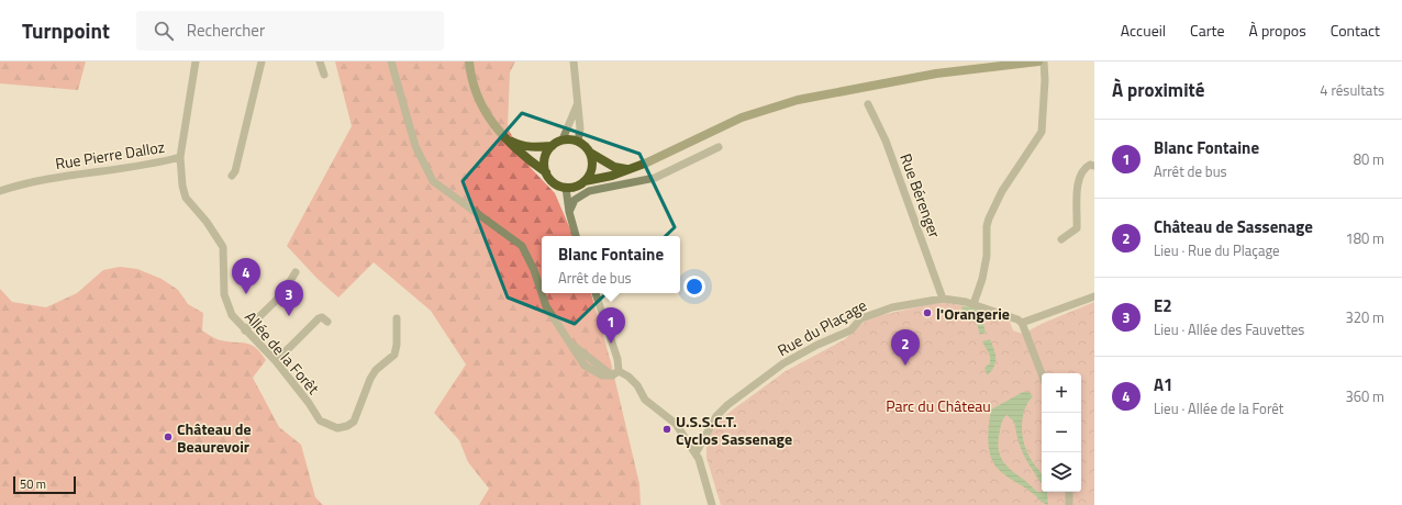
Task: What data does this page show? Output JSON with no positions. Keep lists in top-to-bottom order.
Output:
{
  "streets": {
    "street": [
      "Rue Pierre Dalloz",
      "Rue Bérenger",
      "Rue du Plaçage",
      "Allée de la Forêt"
    ]
  },
  "crossings": [
    ["Rue Pierre Dalloz", "Allée de la Forêt"],
    ["Rue Bérenger", "Rue du Plaçage"]
  ],
  "parks": ["Parc du Château"],
  "places": ["l'Orangerie", "U.S.S.C.T. Cyclos Sassenage", "Château de Beaurevoir"],
  "scale_bar": "50 m",
  "page": {
    "header": "Turnpoint",
    "search": "Rechercher",
    "nav": [
      "Accueil",
      "Carte",
      "À propos",
      "Contact"
    ],
    "heading": ["À proximité", "4 résultats"],
    "list": [
      {
        "mark": "1",
        "name": "Blanc Fontaine",
        "note": "Arrêt de bus",
        "value": "80 m"
      },
      {
        "mark": "2",
        "name": "Château de Sassenage",
        "note": "Lieu · Rue du Plaçage",
        "value": "180 m"
      },
      {
        "mark": "3",
        "name": "E2",
        "note": "Lieu · Allée des Fauvettes",
        "value": "320 m"
      },
      {
        "mark": "4",
        "name": "A1",
        "note": "Lieu · Allée de la Forêt",
        "value": "360 m"
      }
    ],
    "popup": ["Blanc Fontaine", "Arrêt de bus"],
    "pins": [
      "4",
      "3",
      "1",
      "2"
    ],
    "map_buttons": ["+", "−"],
    "scale": "50 m"
  }
}
